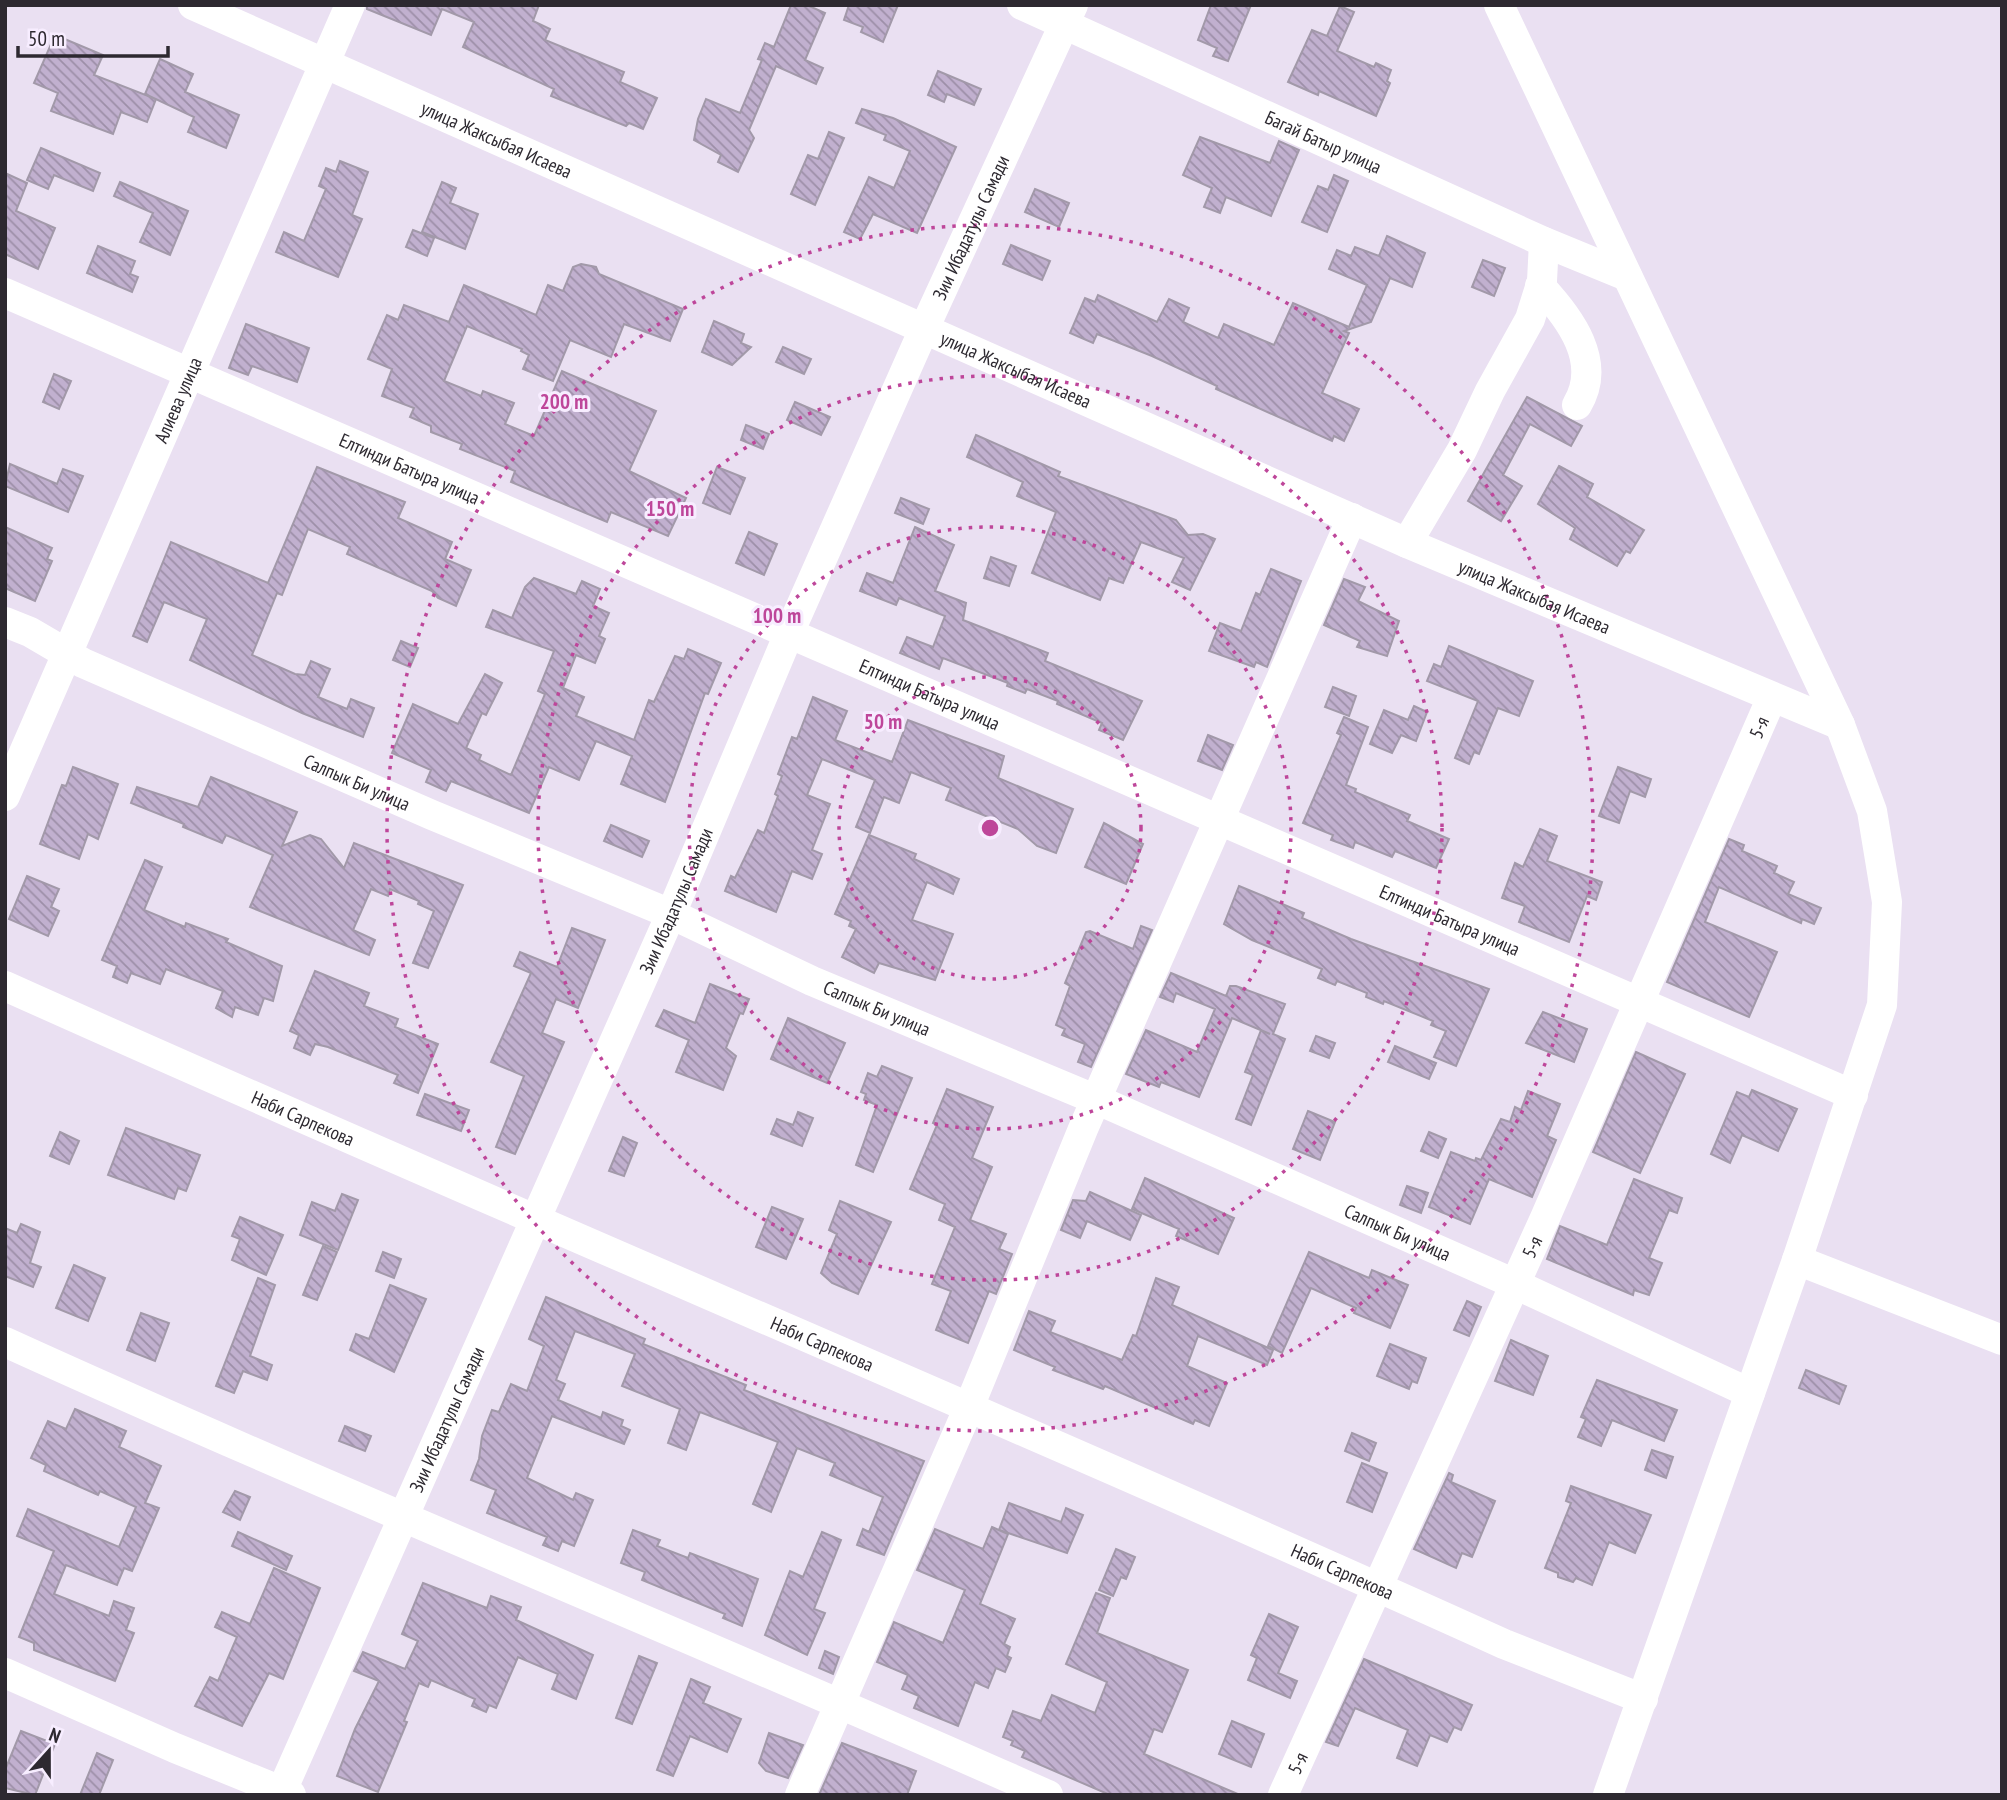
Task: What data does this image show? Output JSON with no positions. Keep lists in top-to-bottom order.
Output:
{
  "streets": {
    "street": [
      "улица Жаксыбая Исаева",
      "Багай Батыр улица",
      "Зии Ибадатулы Самади",
      "Алиева улица",
      "Елтинди Батыра улица",
      "5-я",
      "Салпык Би улица",
      "Наби Сарпекова"
    ]
  },
  "crossings": [
    ["улица Жаксыбая Исаева", "Зии Ибадатулы Самади"],
    ["улица Жаксыбая Исаева", "Алиева улица"],
    ["улица Жаксыбая Исаева", "5-я"],
    ["Багай Батыр улица", "Зии Ибадатулы Самади"],
    ["Зии Ибадатулы Самади", "Елтинди Батыра улица"],
    ["Зии Ибадатулы Самади", "Салпык Би улица"],
    ["Зии Ибадатулы Самади", "Наби Сарпекова"],
    ["Алиева улица", "Елтинди Батыра улица"],
    ["Алиева улица", "Салпык Би улица"],
    ["Елтинди Батыра улица", "5-я"],
    ["5-я", "Салпык Би улица"],
    ["5-я", "Наби Сарпекова"]
  ],
  "scale_bar": "50 m",
  "north": "top",
  "rings": [
    "200 m",
    "150 m",
    "100 m",
    "50 m"
  ]
}
